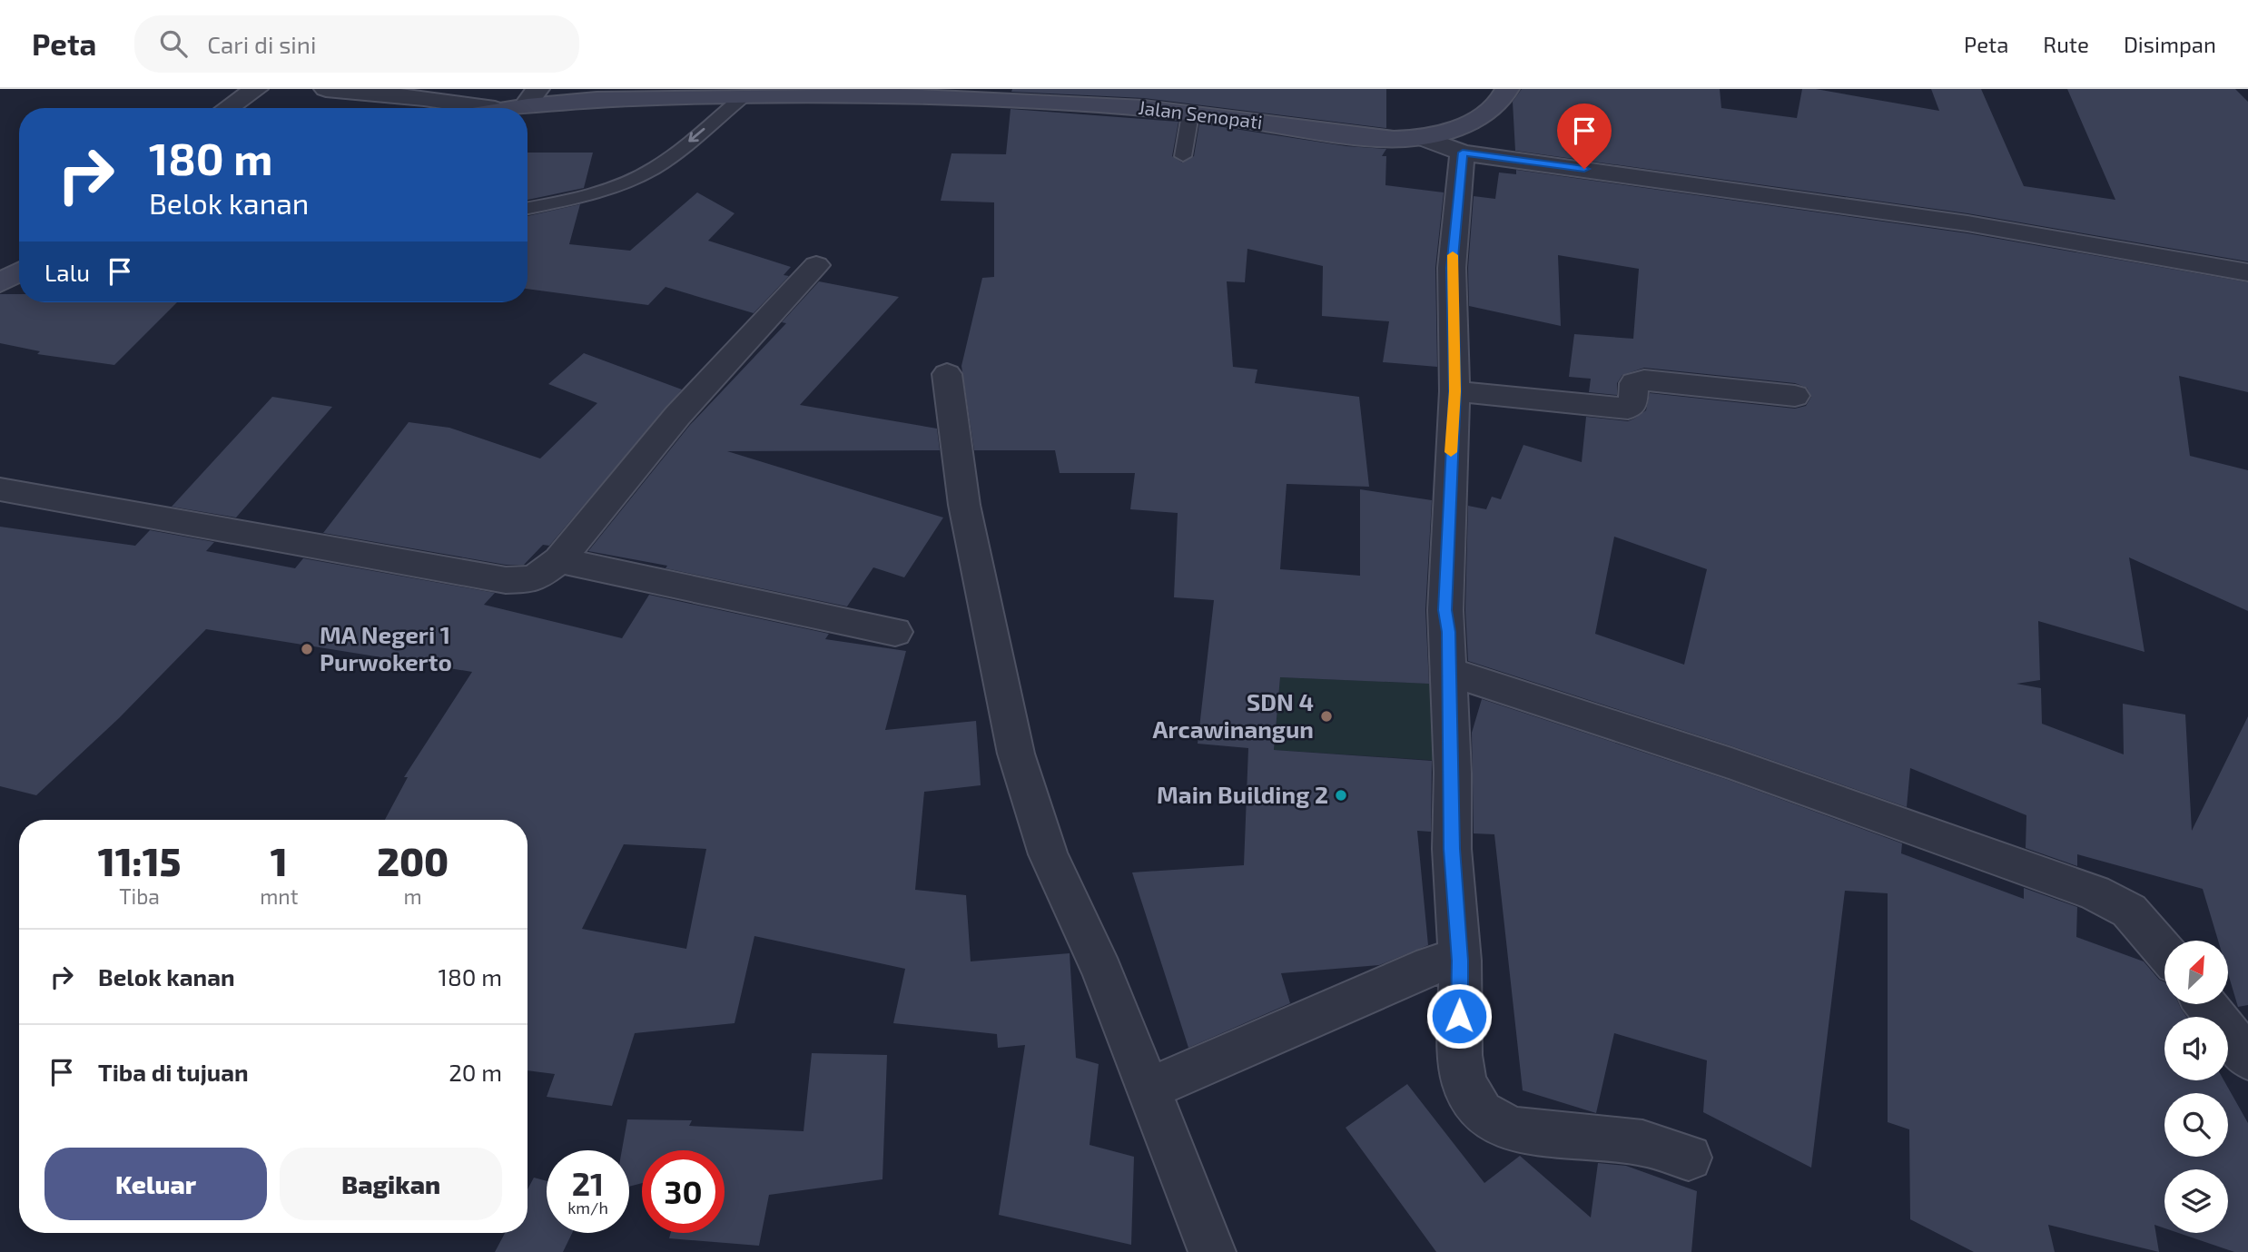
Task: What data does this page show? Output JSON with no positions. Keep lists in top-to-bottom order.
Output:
{
  "streets": {
    "main road": ["Jalan Senopati"]
  },
  "places": ["MA Negeri 1 Purwokerto", "SDN 4 Arcawinangun", "Main Building 2"],
  "north": "top right",
  "page": {
    "header": "Peta",
    "search": "Cari di sini",
    "nav": ["Peta", "Rute", "Disimpan"],
    "turn": ["180 m", "Belok kanan"],
    "then": "Lalu",
    "eta": [
      "11:15",
      "Tiba",
      "1",
      "mnt",
      "200",
      "m"
    ],
    "list": [
      {
        "name": "Belok kanan",
        "value": "180 m"
      },
      {
        "name": "Tiba di tujuan",
        "value": "20 m"
      }
    ],
    "buttons": ["Keluar", "Bagikan"],
    "speed": "21 km/h",
    "limit": "30"
  }
}
